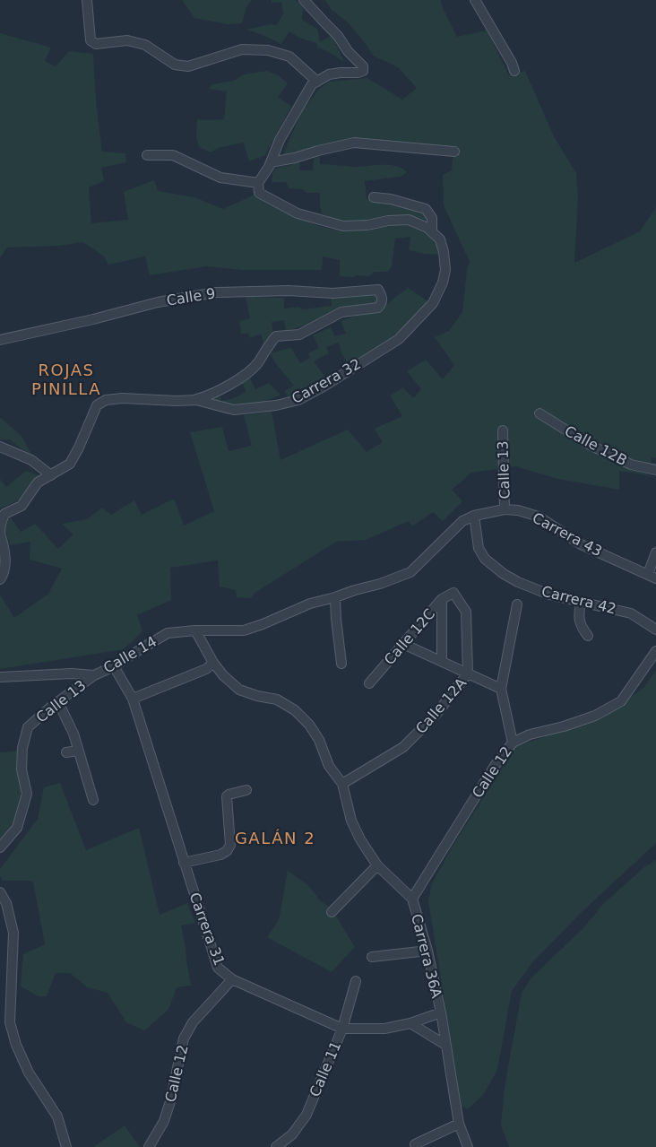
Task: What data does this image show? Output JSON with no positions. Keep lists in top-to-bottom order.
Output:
{
  "streets": {
    "street": [
      "Calle 9",
      "Carrera 32",
      "Calle 12B",
      "Calle 13",
      "Carrera 43",
      "Carrera 42",
      "Calle 12C",
      "Calle 14",
      "Calle 12A",
      "Calle 12",
      "Carrera 31",
      "Carrera 36A",
      "Calle 11"
    ]
  },
  "crossings": [
    ["Calle 9", "Carrera 32"],
    ["Calle 13", "Carrera 43"],
    ["Calle 13", "Calle 14"],
    ["Carrera 43", "Carrera 42"],
    ["Calle 12C", "Calle 12A"],
    ["Calle 14", "Carrera 31"],
    ["Calle 14", "Carrera 36A"],
    ["Calle 12A", "Carrera 36A"],
    ["Calle 12", "Carrera 31"],
    ["Calle 12", "Carrera 36A"],
    ["Carrera 31", "Carrera 36A"],
    ["Carrera 31", "Calle 11"]
  ],
  "districts": ["ROJAS PINILLA", "GALÁN 2"]
}
